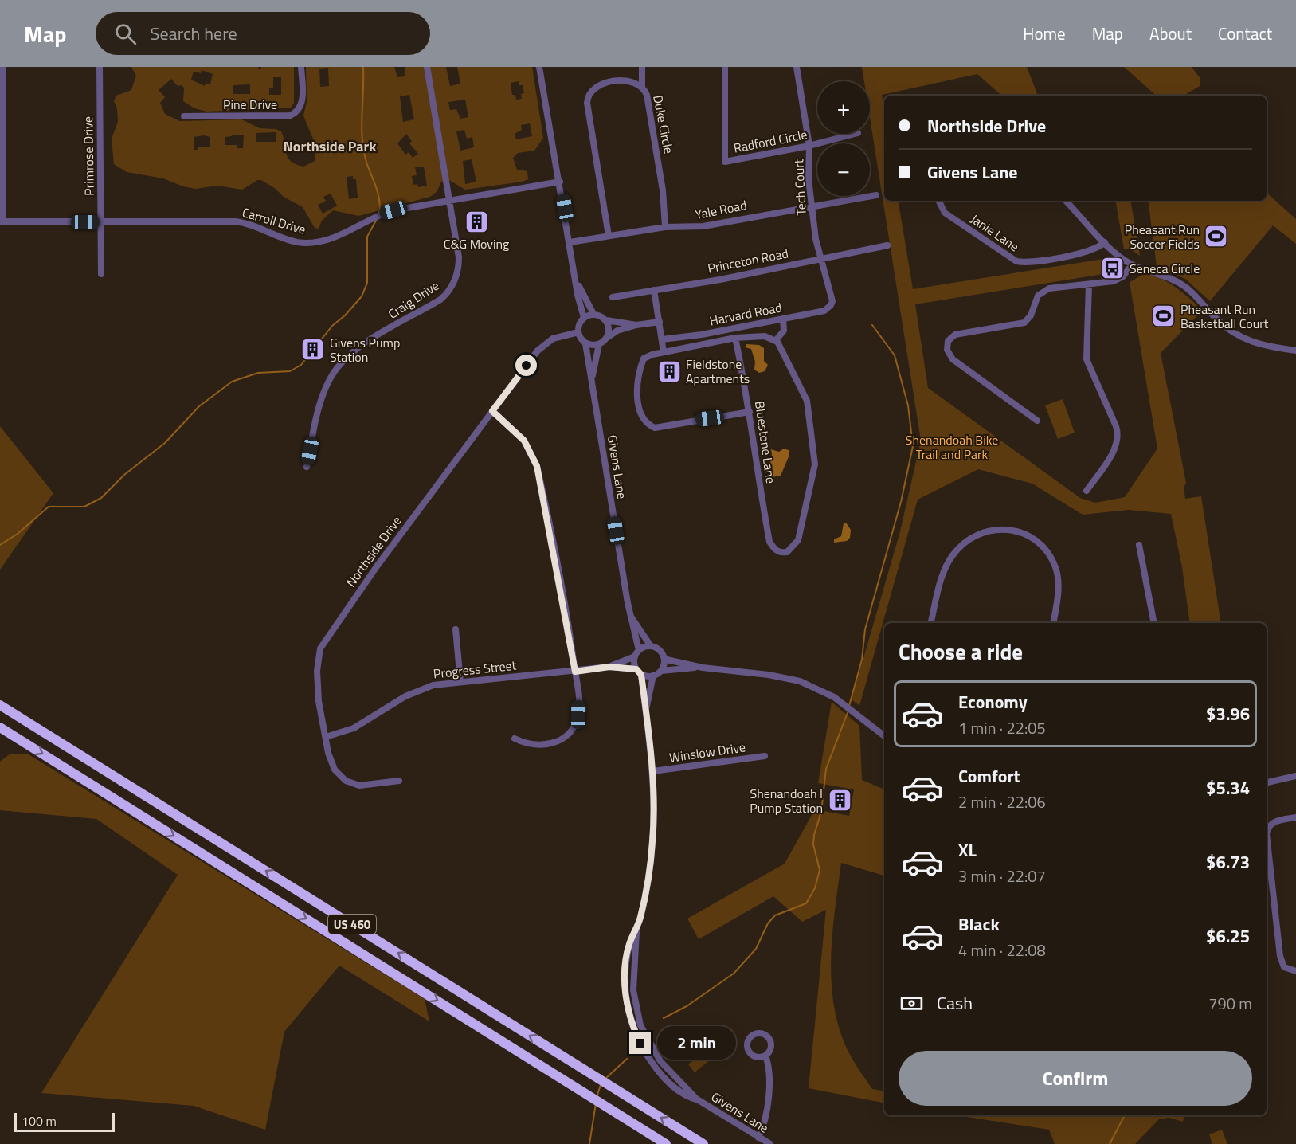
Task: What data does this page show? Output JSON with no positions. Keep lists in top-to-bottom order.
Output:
{
  "streets": {
    "highway": ["US 460"],
    "street": [
      "Pine Drive",
      "Duke Circle",
      "Radford Circle",
      "Primrose Drive",
      "Tech Court",
      "Yale Road",
      "Carroll Drive",
      "Janie Lane",
      "Princeton Road",
      "Craig Drive",
      "Harvard Road",
      "Bluestone Lane",
      "Givens Lane",
      "Northside Drive",
      "Progress Street",
      "Winslow Drive"
    ]
  },
  "crossings": [
    ["Duke Circle", "Yale Road"],
    ["Radford Circle", "Tech Court"],
    ["Primrose Drive", "Carroll Drive"],
    ["Tech Court", "Yale Road"],
    ["Tech Court", "Princeton Road"],
    ["Tech Court", "Harvard Road"],
    ["Carroll Drive", "Craig Drive"],
    ["Givens Lane", "Northside Drive"],
    ["Givens Lane", "Progress Street"],
    ["Givens Lane", "Winslow Drive"],
    ["Northside Drive", "Progress Street"]
  ],
  "districts": ["Northside Park"],
  "parks": ["Shenandoah Bike Trail and Park"],
  "places": {
    "building": [
      "C&G Moving",
      "Givens Pump Station",
      "Fieldstone Apartments",
      "Shenandoah I Pump Station"
    ],
    "sports": ["Pheasant Run Soccer Fields", "Pheasant Run Basketball Court"],
    "bus stop": ["Seneca Circle"]
  },
  "scale_bar": "100 m",
  "page": {
    "header": "Map",
    "search": "Search here",
    "nav": [
      "Home",
      "Map",
      "About",
      "Contact"
    ],
    "map_buttons": ["+", "−"],
    "banner": ["Northside Drive", "Givens Lane"],
    "heading": "Choose a ride",
    "list": [
      {
        "name": "Economy",
        "note": "1 min · 22:05",
        "value": "$3.96"
      },
      {
        "name": "Comfort",
        "note": "2 min · 22:06",
        "value": "$5.34"
      },
      {
        "name": "XL",
        "note": "3 min · 22:07",
        "value": "$6.73"
      },
      {
        "name": "Black",
        "note": "4 min · 22:08",
        "value": "$6.25"
      }
    ],
    "pay": ["Cash", "790 m"],
    "bubble": "2 min",
    "buttons": "Confirm",
    "scale": "100 m"
  }
}
